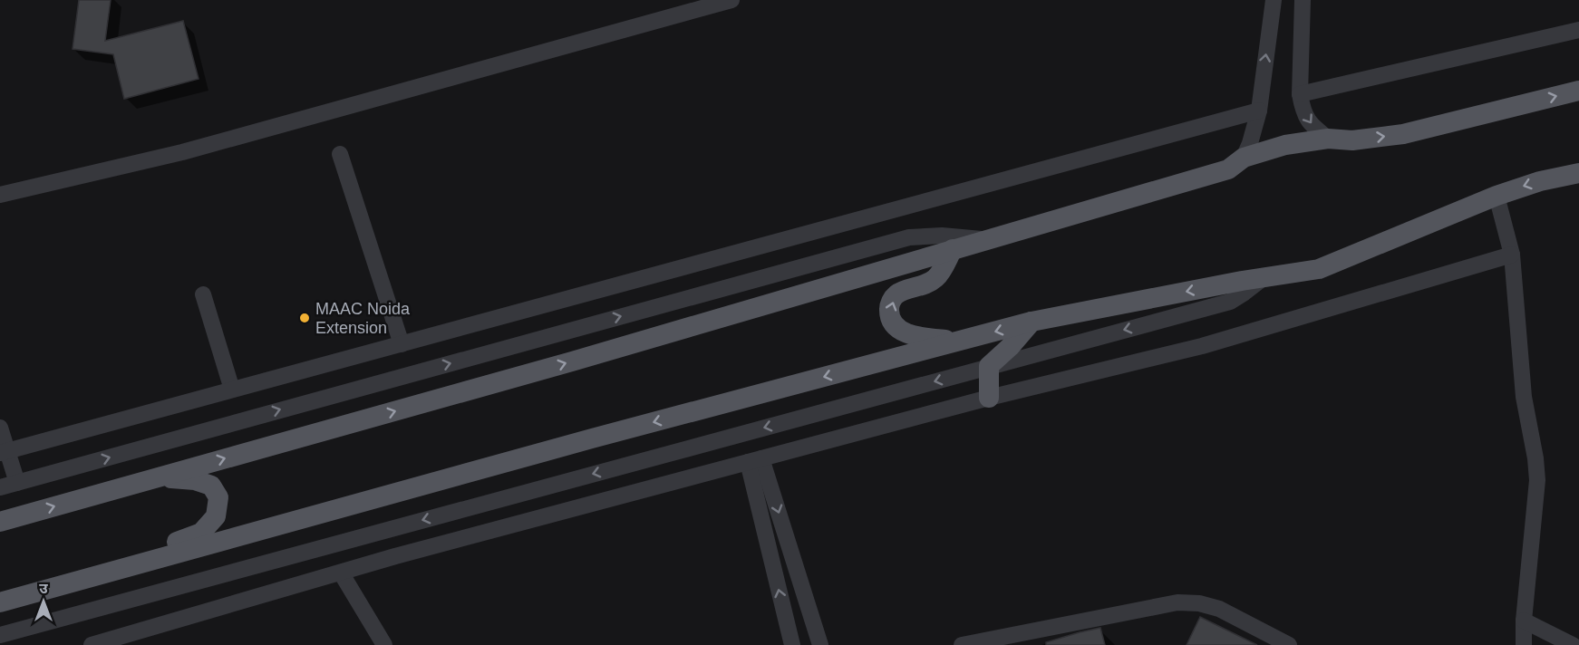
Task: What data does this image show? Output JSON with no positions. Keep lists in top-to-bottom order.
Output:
{
  "places": ["MAAC Noida Extension"],
  "north": "top"
}
